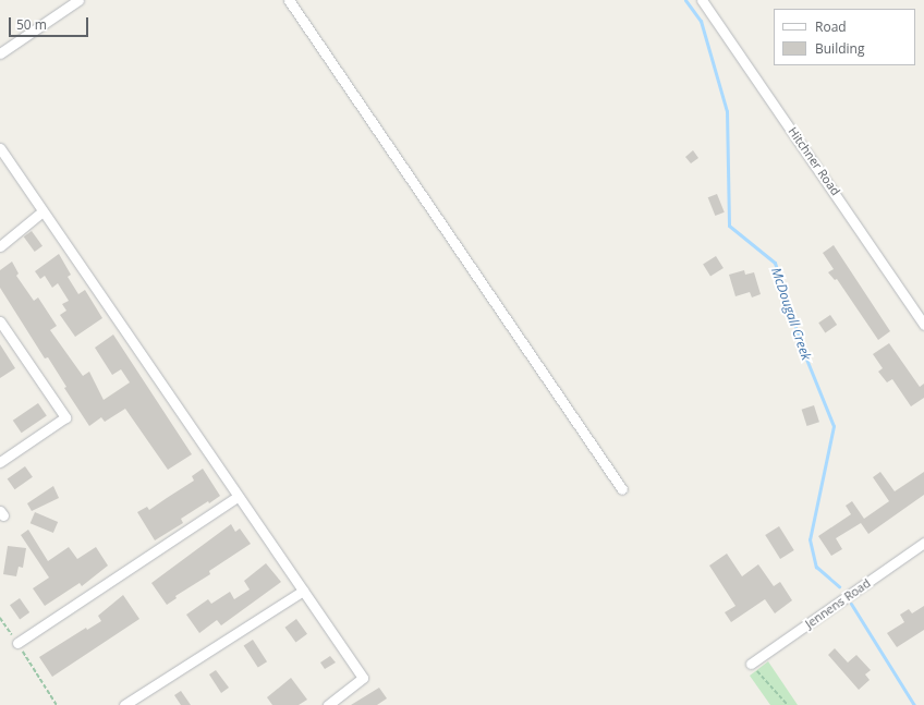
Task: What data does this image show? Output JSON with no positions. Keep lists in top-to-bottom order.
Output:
{
  "streets": {
    "street": ["Hitchner Road", "Jennens Road"]
  },
  "water": ["McDougall Creek"],
  "legend": ["Road", "Building"],
  "scale_bar": "50 m"
}
